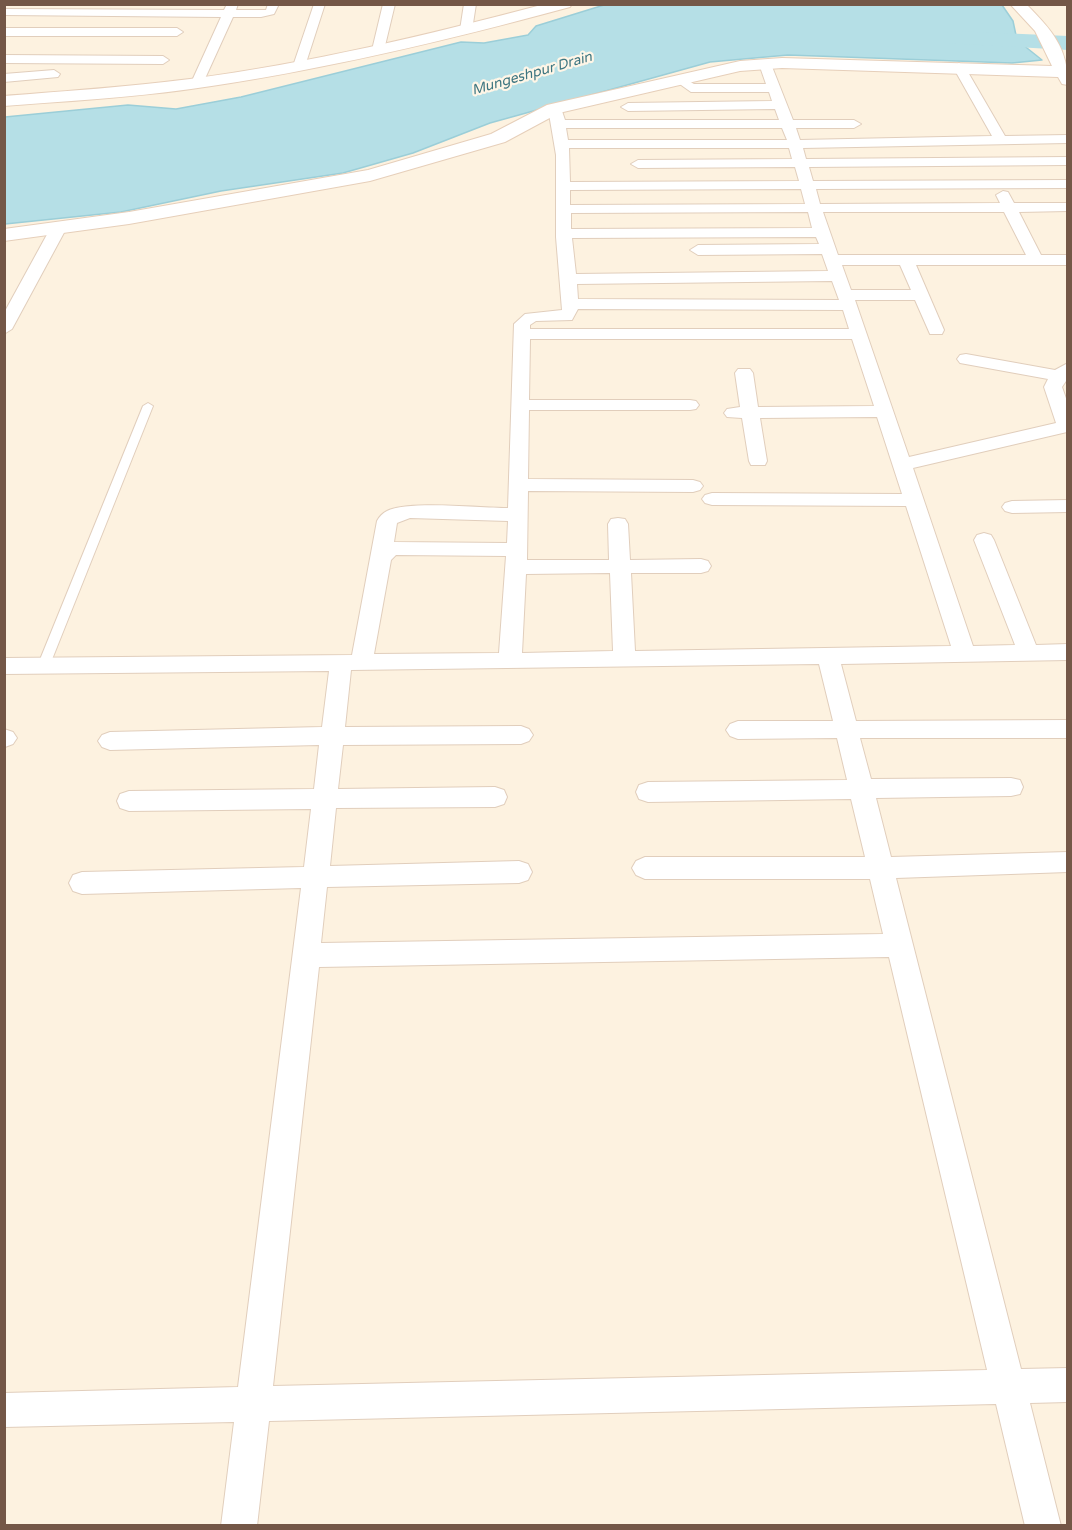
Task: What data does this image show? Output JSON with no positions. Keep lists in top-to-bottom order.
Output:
{
  "water": ["Mungeshpur Drain"]
}
